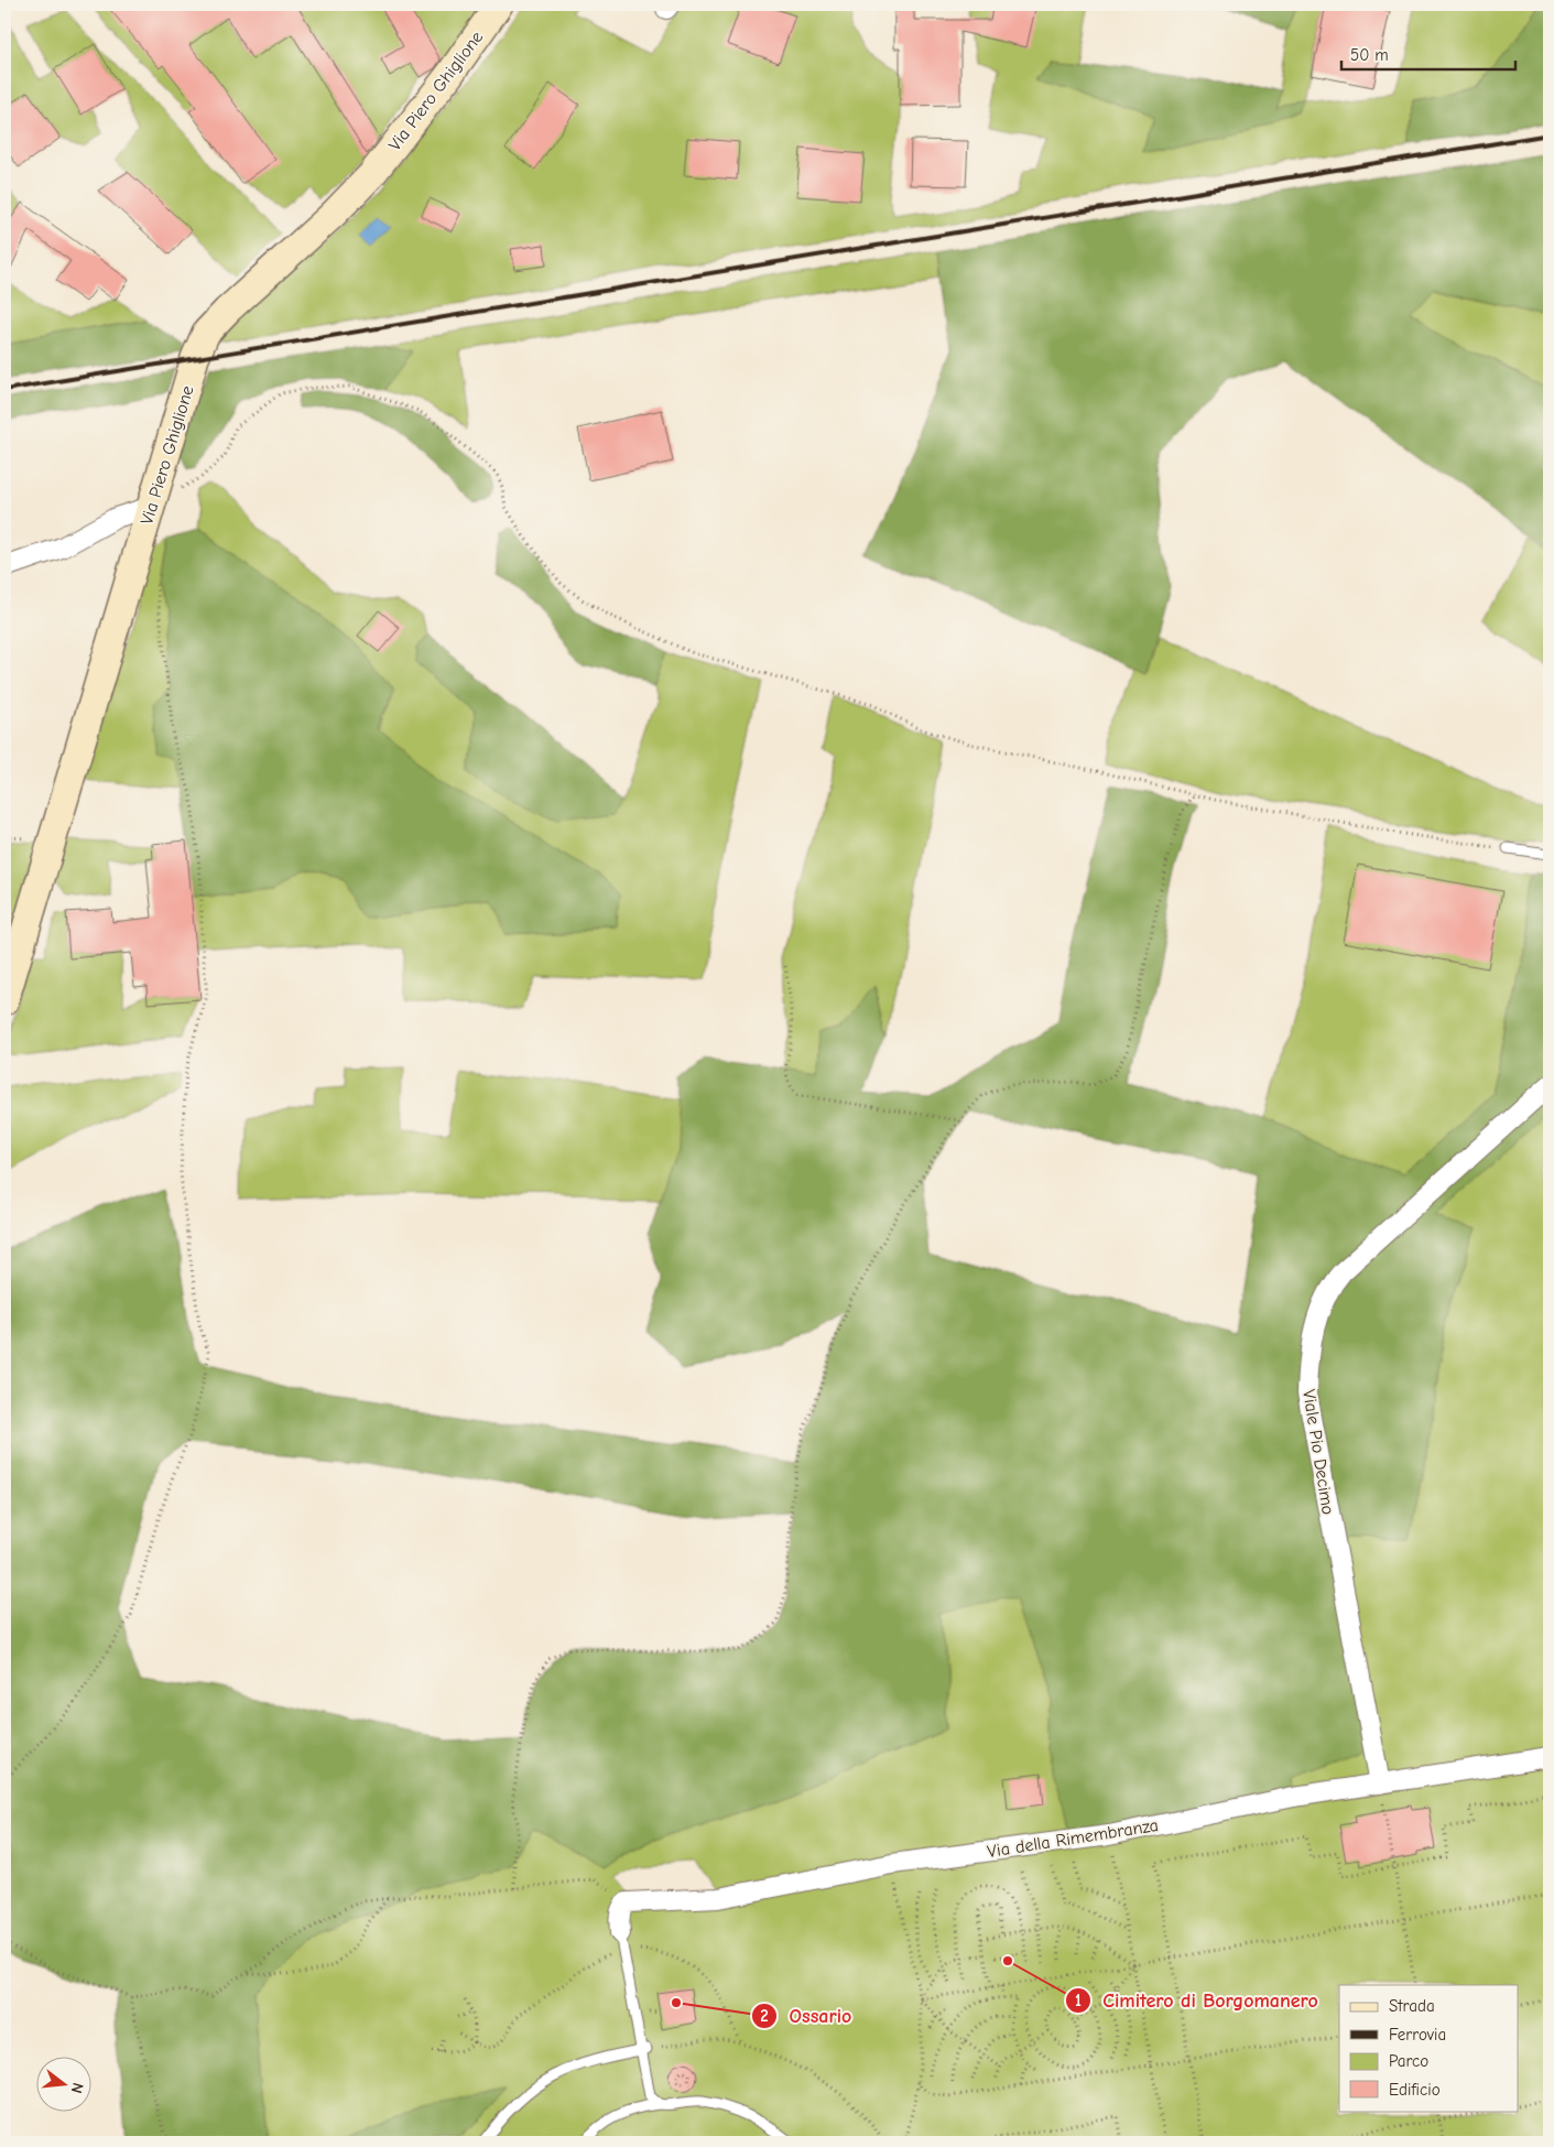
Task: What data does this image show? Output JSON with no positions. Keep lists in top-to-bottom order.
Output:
{
  "streets": {
    "street": ["Via Piero Ghiglione", "Viale Pio Decimo", "Via della Rimembranza"]
  },
  "crossings": [
    ["Viale Pio Decimo", "Via della Rimembranza"]
  ],
  "places": ["Cimitero di Borgomanero", "Ossario"],
  "legend": [
    "Strada",
    "Ferrovia",
    "Parco",
    "Edificio"
  ],
  "scale_bar": "50 m",
  "north": "right"
}
